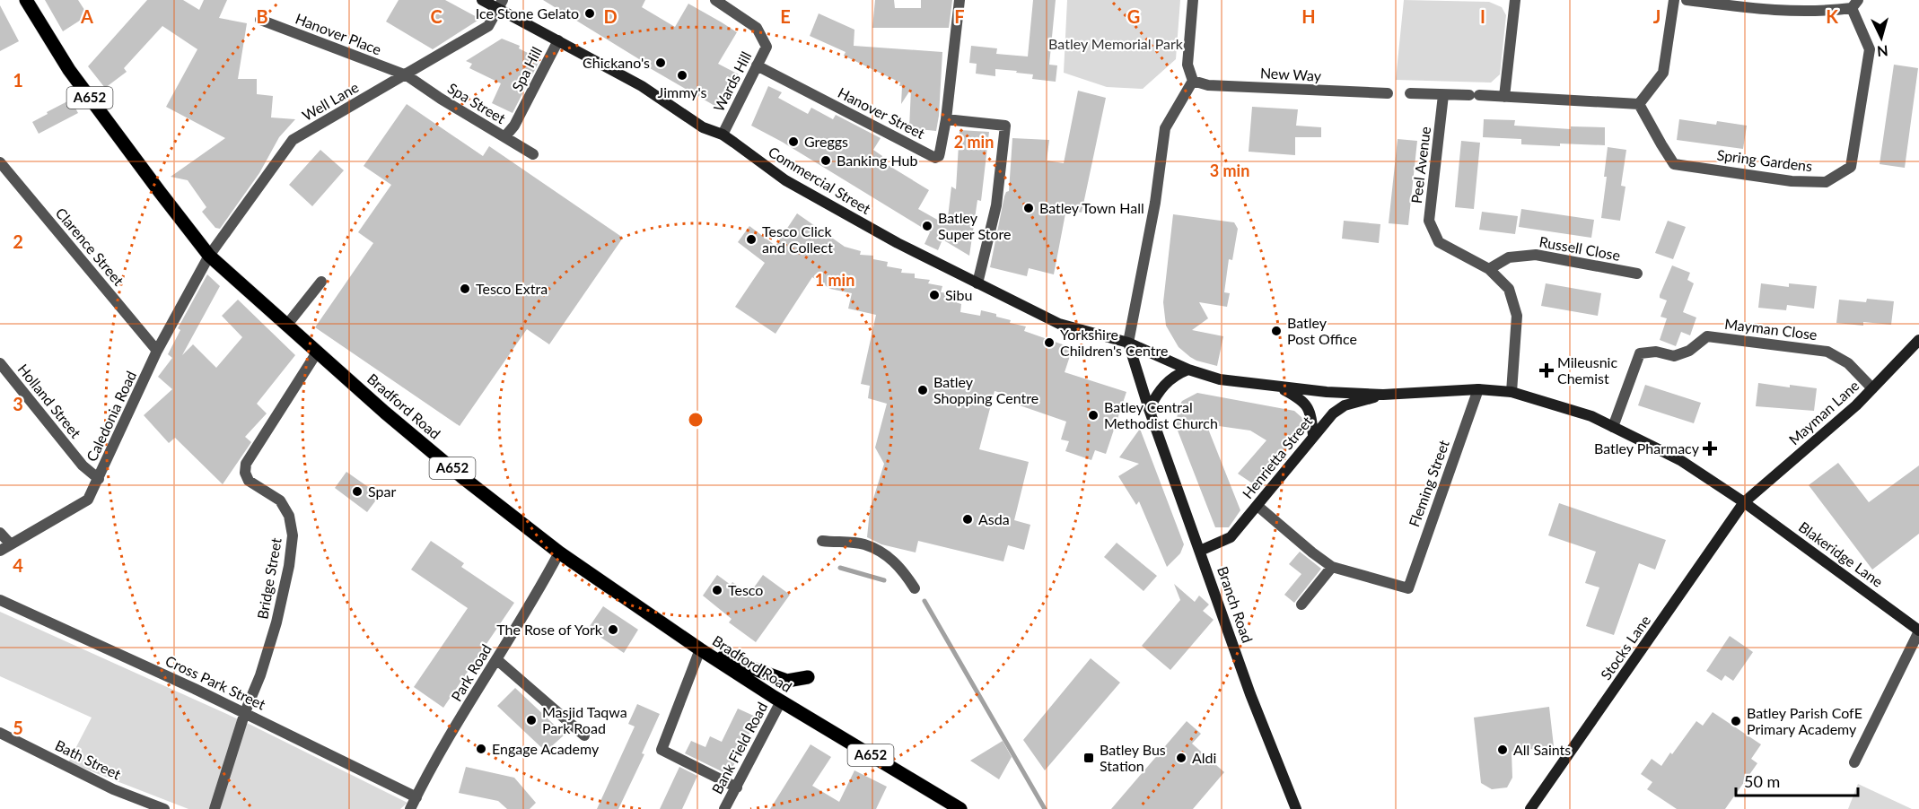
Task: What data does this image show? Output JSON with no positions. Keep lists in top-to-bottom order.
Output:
{
  "streets": {
    "main road": ["A652", "Bradford Road"],
    "street": [
      "Hanover Place",
      "Spa Hill",
      "New Way",
      "Wards Hill",
      "Well Lane",
      "Spa Street",
      "Hanover Street",
      "Spring Gardens",
      "Peel Avenue",
      "Commercial Street",
      "Clarence Street",
      "Russell Close",
      "Mayman Close",
      "Holland Street",
      "Mayman Lane",
      "Caledonia Road",
      "Henrietta Street",
      "Fleming Street",
      "Blakeridge Lane",
      "Bridge Street",
      "Branch Road",
      "Stocks Lane",
      "Park Road",
      "Cross Park Street",
      "Bank Field Road",
      "Bath Street"
    ]
  },
  "crossings": [
    ["Hanover Place", "Well Lane"],
    ["Hanover Place", "Spa Street"],
    ["Spa Hill", "Spa Street"],
    ["Spa Hill", "Commercial Street"],
    ["Wards Hill", "Hanover Street"],
    ["Wards Hill", "Commercial Street"],
    ["Well Lane", "Spa Street"],
    ["Well Lane", "Commercial Street"],
    ["Well Lane", "Bradford Road"],
    ["Well Lane", "Caledonia Road"],
    ["Peel Avenue", "Russell Close"],
    ["Peel Avenue", "Blakeridge Lane"],
    ["Commercial Street", "Henrietta Street"],
    ["Commercial Street", "Blakeridge Lane"],
    ["Commercial Street", "Branch Road"],
    ["Clarence Street", "Caledonia Road"],
    ["Mayman Close", "Mayman Lane"],
    ["Mayman Close", "Blakeridge Lane"],
    ["Holland Street", "Caledonia Road"],
    ["Bradford Road", "Caledonia Road"],
    ["Bradford Road", "Bridge Street"],
    ["Bradford Road", "Park Road"],
    ["Bradford Road", "Bank Field Road"],
    ["Mayman Lane", "Blakeridge Lane"],
    ["Mayman Lane", "Stocks Lane"],
    ["Henrietta Street", "Blakeridge Lane"],
    ["Henrietta Street", "Branch Road"],
    ["Fleming Street", "Blakeridge Lane"],
    ["Blakeridge Lane", "Stocks Lane"],
    ["Bridge Street", "Cross Park Street"],
    ["Park Road", "Cross Park Street"]
  ],
  "parks": ["Batley Memorial Park"],
  "places": {
    "other": [
      "Ice Stone Gelato",
      "Chickano's",
      "Jimmy's",
      "Greggs",
      "Banking Hub",
      "Batley Town Hall",
      "Batley Super Store",
      "Tesco Click and Collect",
      "Tesco Extra",
      "Sibu",
      "Batley Post Office",
      "Yorkshire Children's Centre",
      "Batley Shopping Centre",
      "Batley Central Methodist Church",
      "Spar",
      "Asda",
      "Tesco",
      "The Rose of York",
      "Masjid Taqwa Park Road",
      "Batley Parish CofE Primary Academy",
      "Engage Academy",
      "All Saints",
      "Aldi"
    ],
    "health": ["Mileusnic Chemist", "Batley Pharmacy"],
    "transit": ["Batley Bus Station"]
  },
  "scale_bar": "50 m",
  "north": "bottom",
  "grid": {
    "columns": [
      "A",
      "B",
      "C",
      "D",
      "E",
      "F",
      "G",
      "H",
      "I",
      "J",
      "K"
    ],
    "rows": [
      "1",
      "2",
      "3",
      "4",
      "5"
    ]
  },
  "rings": ["2 min", "3 min", "1 min"]
}
